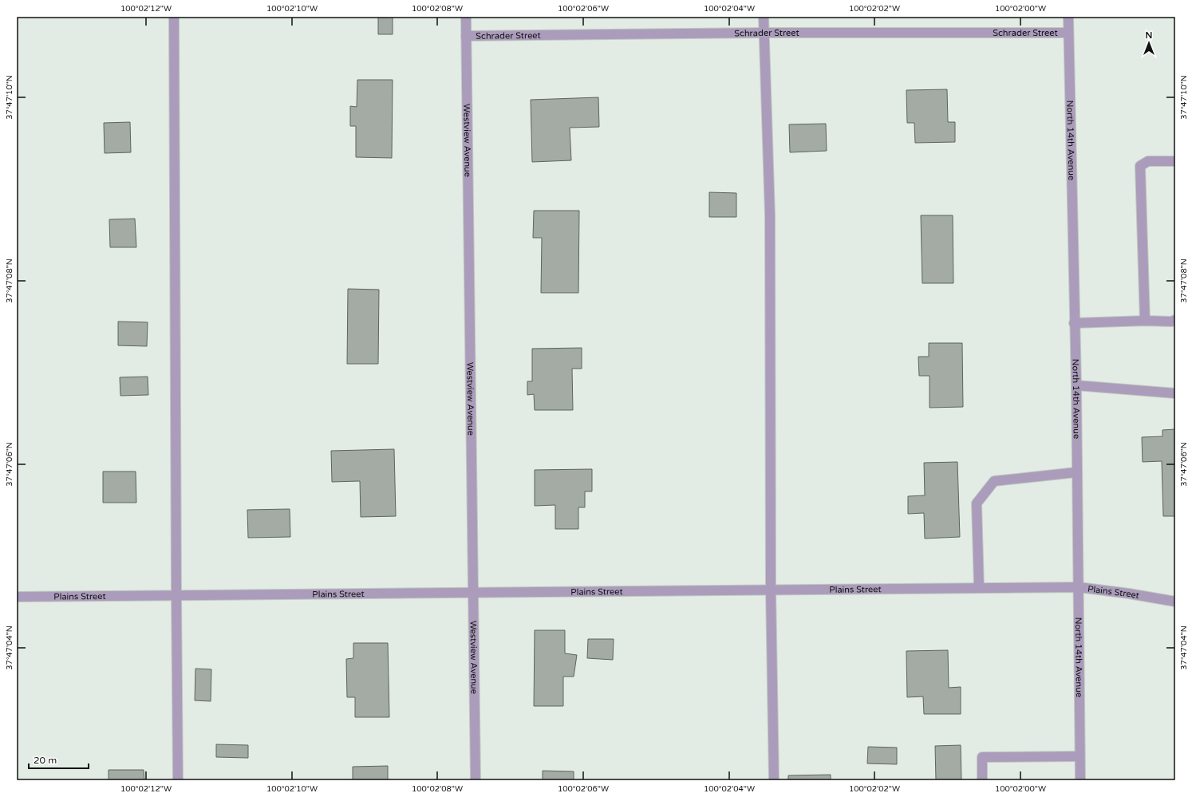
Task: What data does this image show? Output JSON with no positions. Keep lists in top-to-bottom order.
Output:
{
  "streets": {
    "street": [
      "Schrader Street",
      "Westview Avenue",
      "North 14th Avenue",
      "Plains Street"
    ]
  },
  "crossings": [
    ["Schrader Street", "Westview Avenue"],
    ["Schrader Street", "North 14th Avenue"],
    ["Westview Avenue", "Plains Street"],
    ["North 14th Avenue", "Plains Street"]
  ],
  "scale_bar": "20 m",
  "north": "top",
  "coordinates": [
    "100°02'12\"W",
    "100°02'10\"W",
    "100°02'08\"W",
    "100°02'06\"W",
    "100°02'04\"W",
    "100°02'02\"W",
    "100°02'00\"W",
    "37°47'10\"N",
    "37°47'08\"N",
    "37°47'06\"N",
    "37°47'04\"N"
  ]
}
